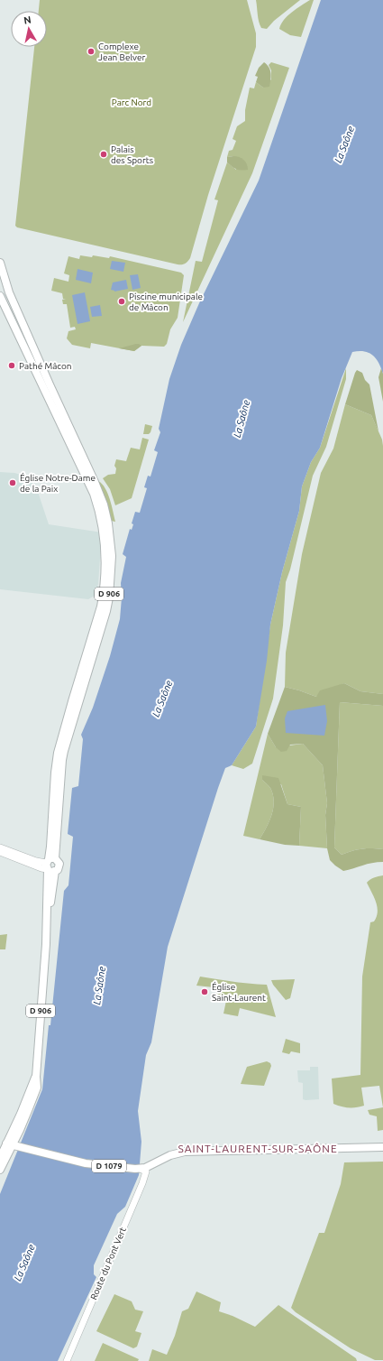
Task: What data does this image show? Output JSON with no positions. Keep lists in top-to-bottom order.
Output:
{
  "streets": {
    "main road": ["D 906", "D 1079", "Route du Pont Vert"]
  },
  "crossings": [
    ["D 906", "D 1079"],
    ["D 1079", "Route du Pont Vert"]
  ],
  "districts": ["SAINT-LAURENT-SUR-SAÔNE"],
  "water": ["La Saône"],
  "parks": ["Parc Nord"],
  "places": [
    "Complexe Jean Belver",
    "Palais des Sports",
    "Piscine municipale de Mâcon",
    "Pathé Mâcon",
    "Église Notre-Dame de la Paix",
    "Église Saint-Laurent"
  ],
  "north": "top"
}
